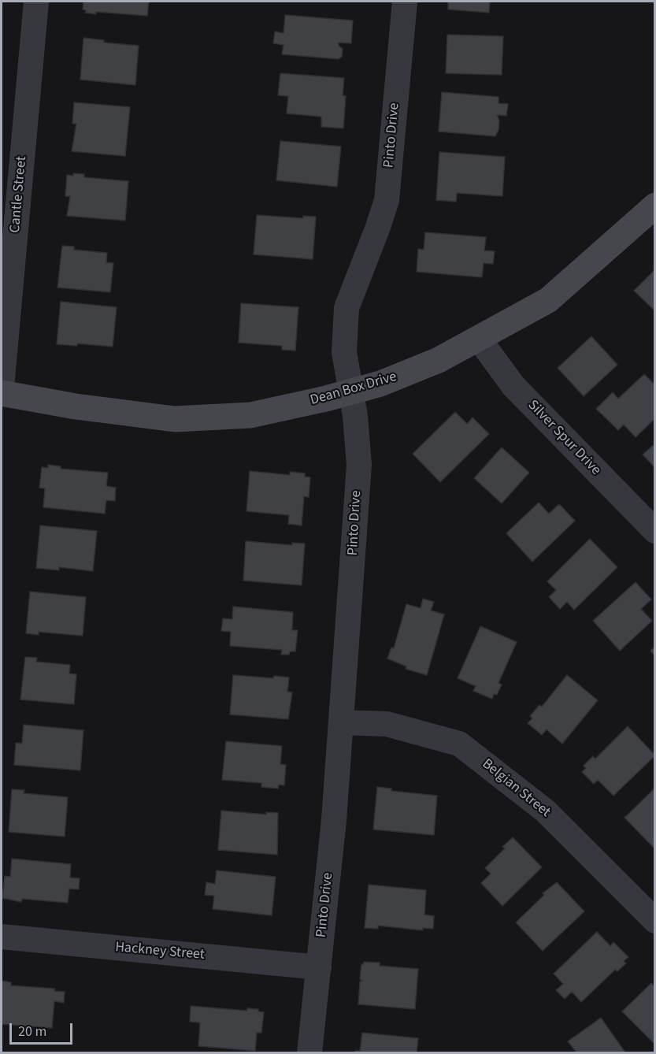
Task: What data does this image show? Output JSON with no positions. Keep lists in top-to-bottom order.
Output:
{
  "streets": {
    "street": [
      "Pinto Drive",
      "Cantle Street",
      "Dean Box Drive",
      "Silver Spur Drive",
      "Belgian Street",
      "Hackney Street"
    ]
  },
  "crossings": [
    ["Pinto Drive", "Dean Box Drive"],
    ["Pinto Drive", "Belgian Street"],
    ["Pinto Drive", "Hackney Street"],
    ["Dean Box Drive", "Silver Spur Drive"]
  ],
  "scale_bar": "20 m"
}
